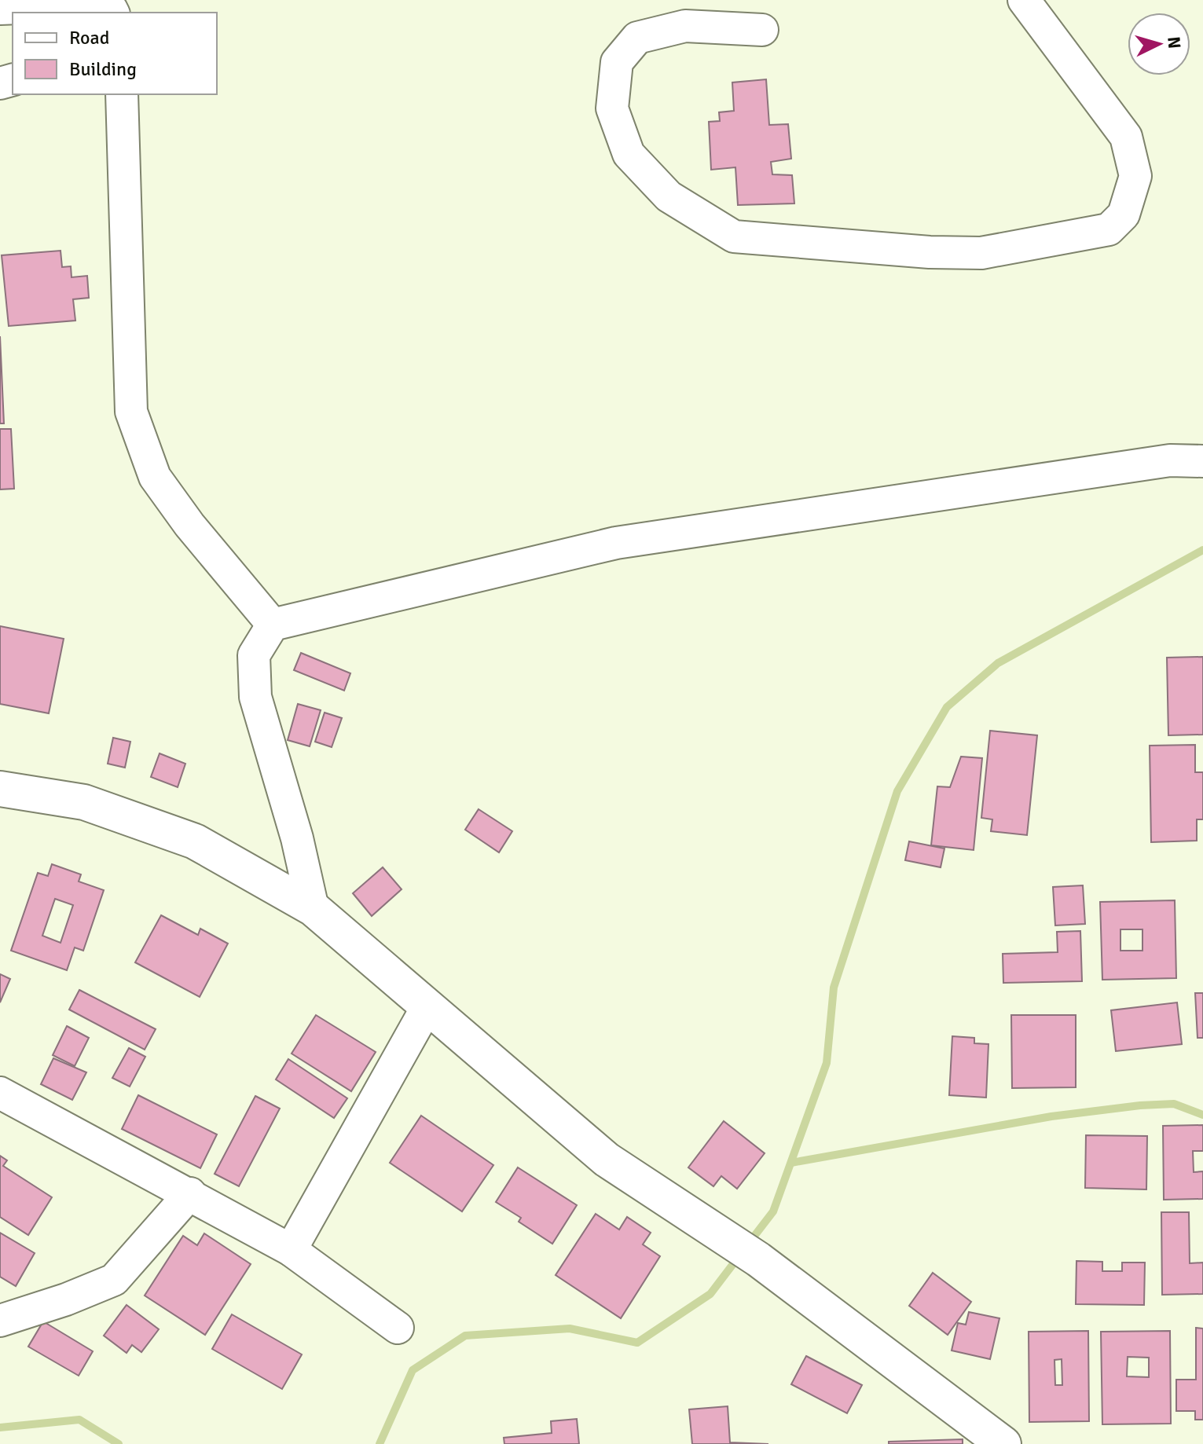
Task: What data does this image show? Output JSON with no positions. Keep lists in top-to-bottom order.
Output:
{
  "legend": ["Road", "Building"],
  "north": "right"
}
